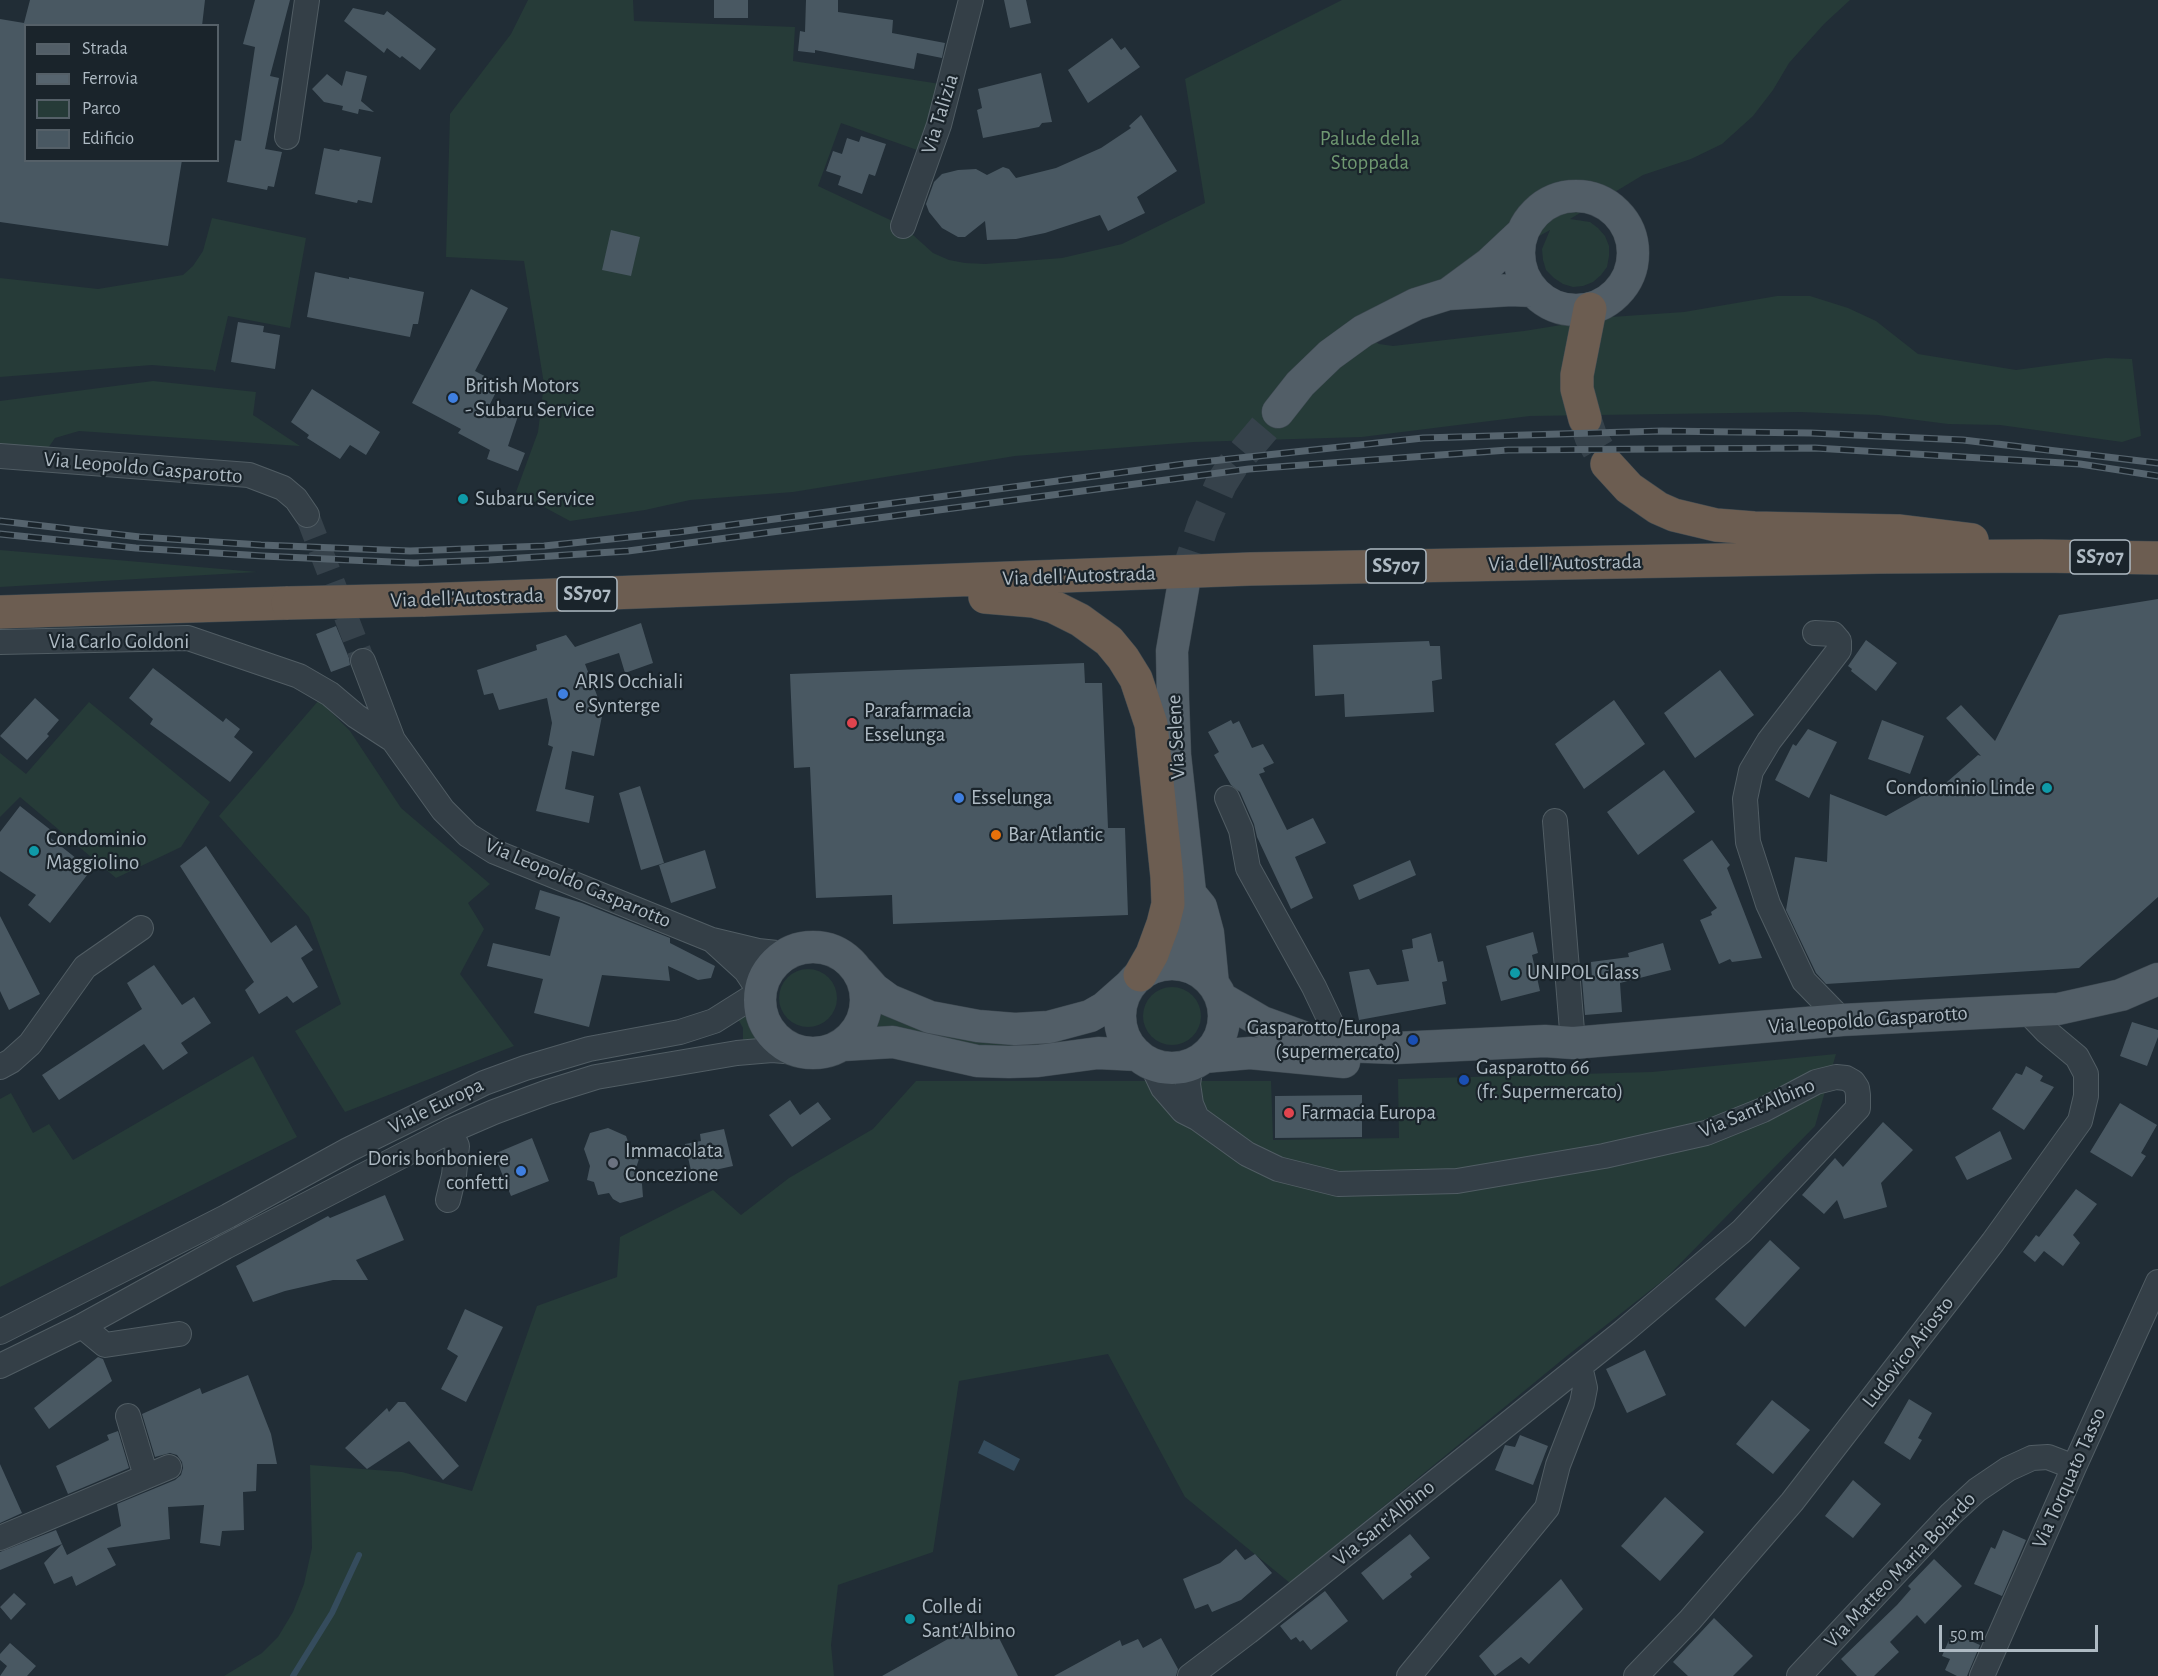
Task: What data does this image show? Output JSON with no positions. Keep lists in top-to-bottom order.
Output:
{
  "streets": {
    "highway": ["SS707", "Via dell'Autostrada"],
    "main road": ["Via Leopoldo Gasparotto", "Via Selene"],
    "street": [
      "Via Talizia",
      "Via Carlo Goldoni",
      "Viale Europa",
      "Via Sant'Albino",
      "Ludovico Ariosto",
      "Via Torquato Tasso",
      "Via Matteo Maria Boiardo"
    ]
  },
  "crossings": [
    ["Via Leopoldo Gasparotto", "Via Carlo Goldoni"],
    ["Via Leopoldo Gasparotto", "Via Selene"],
    ["Via Leopoldo Gasparotto", "Viale Europa"],
    ["Via Leopoldo Gasparotto", "Via Sant'Albino"],
    ["Via Leopoldo Gasparotto", "Ludovico Ariosto"],
    ["Via Selene", "Via Sant'Albino"],
    ["Via Torquato Tasso", "Via Matteo Maria Boiardo"]
  ],
  "parks": ["Palude della Stoppada"],
  "places": [
    "British Motors - Subaru Service",
    "Subaru Service",
    "ARIS Occhiali e Synterge",
    "Parafarmacia Esselunga",
    "Condominio Linde",
    "Esselunga",
    "Bar Atlantic",
    "Condominio Maggiolino",
    "UNIPOL Glass",
    "Gasparotto/Europa (supermercato)",
    "Gasparotto 66 (fr. Supermercato)",
    "Farmacia Europa",
    "Immacolata Concezione",
    "Doris bonboniere confetti",
    "Colle di Sant'Albino"
  ],
  "legend": [
    "Strada",
    "Ferrovia",
    "Parco",
    "Edificio"
  ],
  "scale_bar": "50 m"
}
